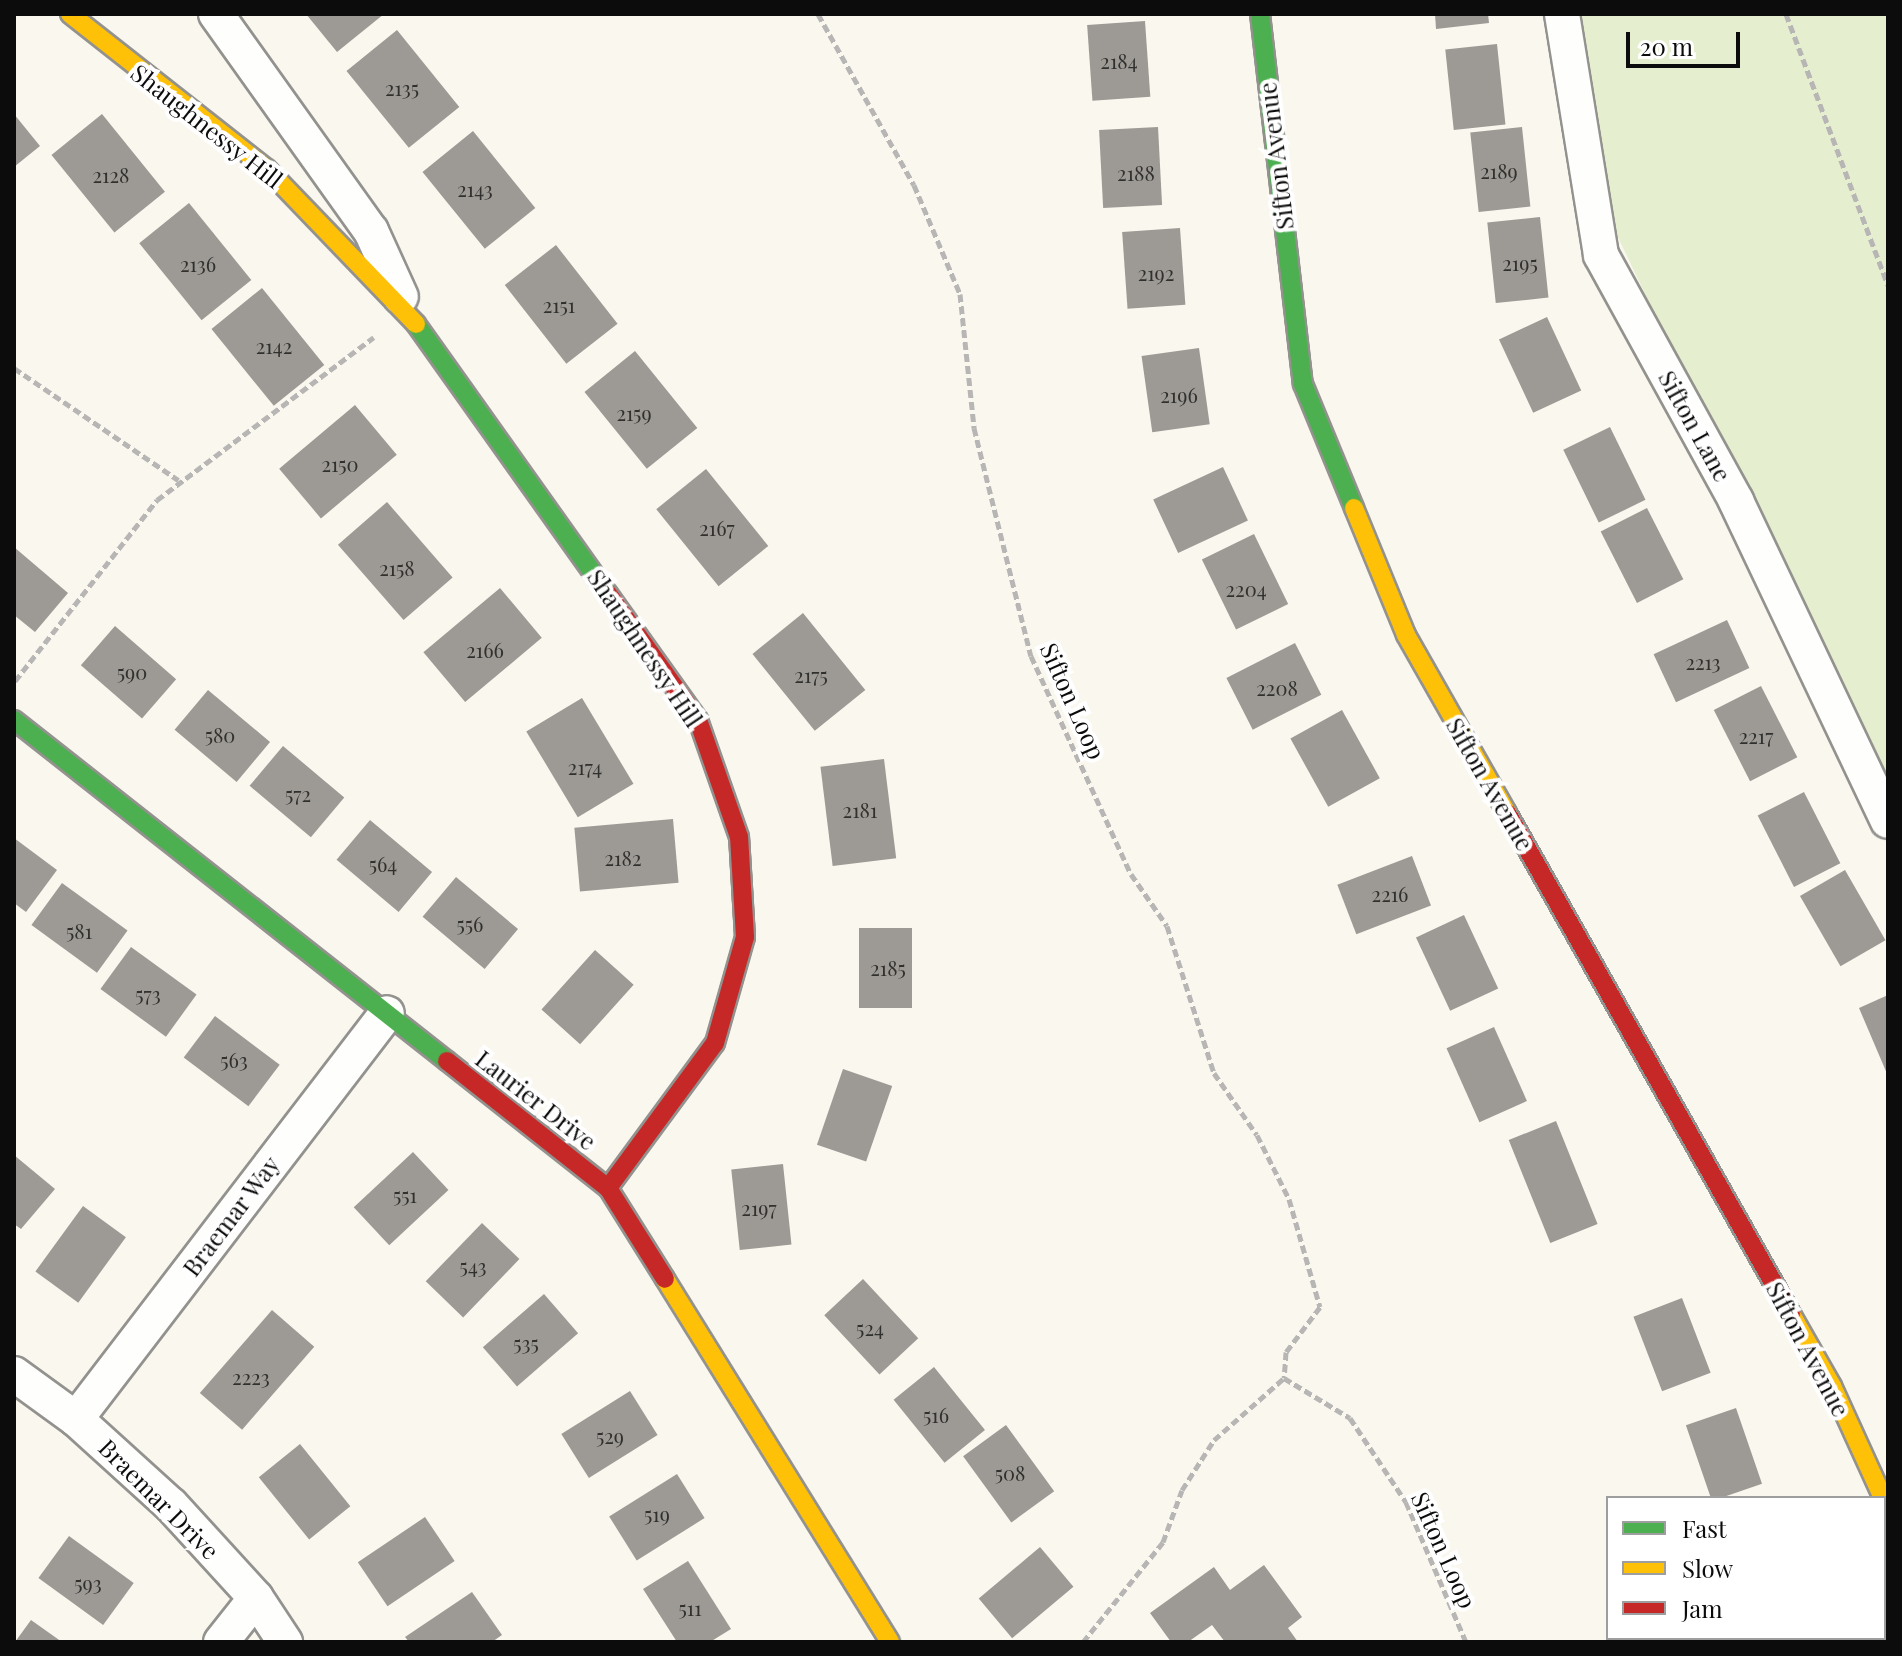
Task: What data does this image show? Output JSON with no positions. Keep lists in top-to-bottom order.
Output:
{
  "streets": {
    "street": [
      "Shaughnessy Hill",
      "Sifton Avenue",
      "Sifton Lane",
      "Laurier Drive",
      "Braemar Way",
      "Braemar Drive"
    ],
    "path": ["Sifton Loop"]
  },
  "crossings": [
    ["Shaughnessy Hill", "Laurier Drive"],
    ["Laurier Drive", "Braemar Way"],
    ["Braemar Way", "Braemar Drive"]
  ],
  "house_numbers": [
    "2184",
    "2135",
    "2189",
    "2188",
    "2128",
    "2143",
    "2195",
    "2136",
    "2192",
    "2151",
    "2142",
    "2196",
    "2159",
    "2150",
    "2167",
    "2158",
    "2204",
    "2166",
    "2213",
    "590",
    "2175",
    "2208",
    "580",
    "2217",
    "2174",
    "572",
    "2181",
    "2182",
    "564",
    "2216",
    "556",
    "581",
    "2185",
    "573",
    "563",
    "551",
    "2197",
    "543",
    "524",
    "535",
    "2223",
    "516",
    "529",
    "508",
    "519",
    "593",
    "511"
  ],
  "legend": ["Fast", "Slow", "Jam"],
  "scale_bar": "20 m"
}
